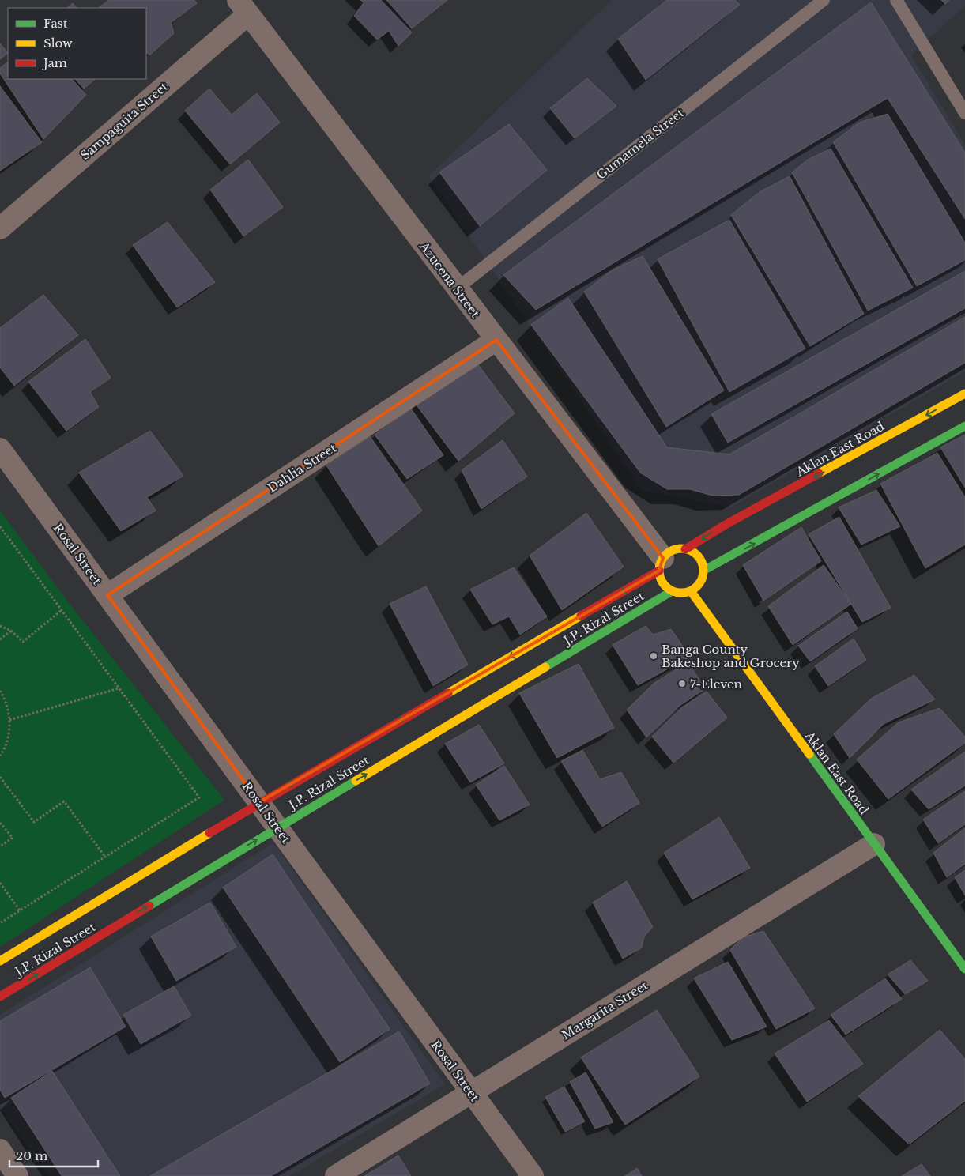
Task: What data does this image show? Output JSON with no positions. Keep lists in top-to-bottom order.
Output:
{
  "streets": {
    "main road": ["Aklan East Road", "J.P. Rizal Street"],
    "street": [
      "Sampaguita Street",
      "Azucena Street",
      "Dahlia Street",
      "Rosal Street",
      "Margarita Street"
    ],
    "lane": ["Gumamela Street"]
  },
  "crossings": [
    ["Sampaguita Street", "Azucena Street"],
    ["Gumamela Street", "Azucena Street"],
    ["Azucena Street", "Aklan East Road"],
    ["Azucena Street", "Dahlia Street"],
    ["Azucena Street", "J.P. Rizal Street"],
    ["Aklan East Road", "J.P. Rizal Street"],
    ["Aklan East Road", "Margarita Street"],
    ["Dahlia Street", "Rosal Street"],
    ["Rosal Street", "J.P. Rizal Street"],
    ["Rosal Street", "Margarita Street"]
  ],
  "places": ["Banga County Bakeshop and Grocery", "7-Eleven"],
  "legend": ["Fast", "Slow", "Jam"],
  "scale_bar": "20 m"
}
